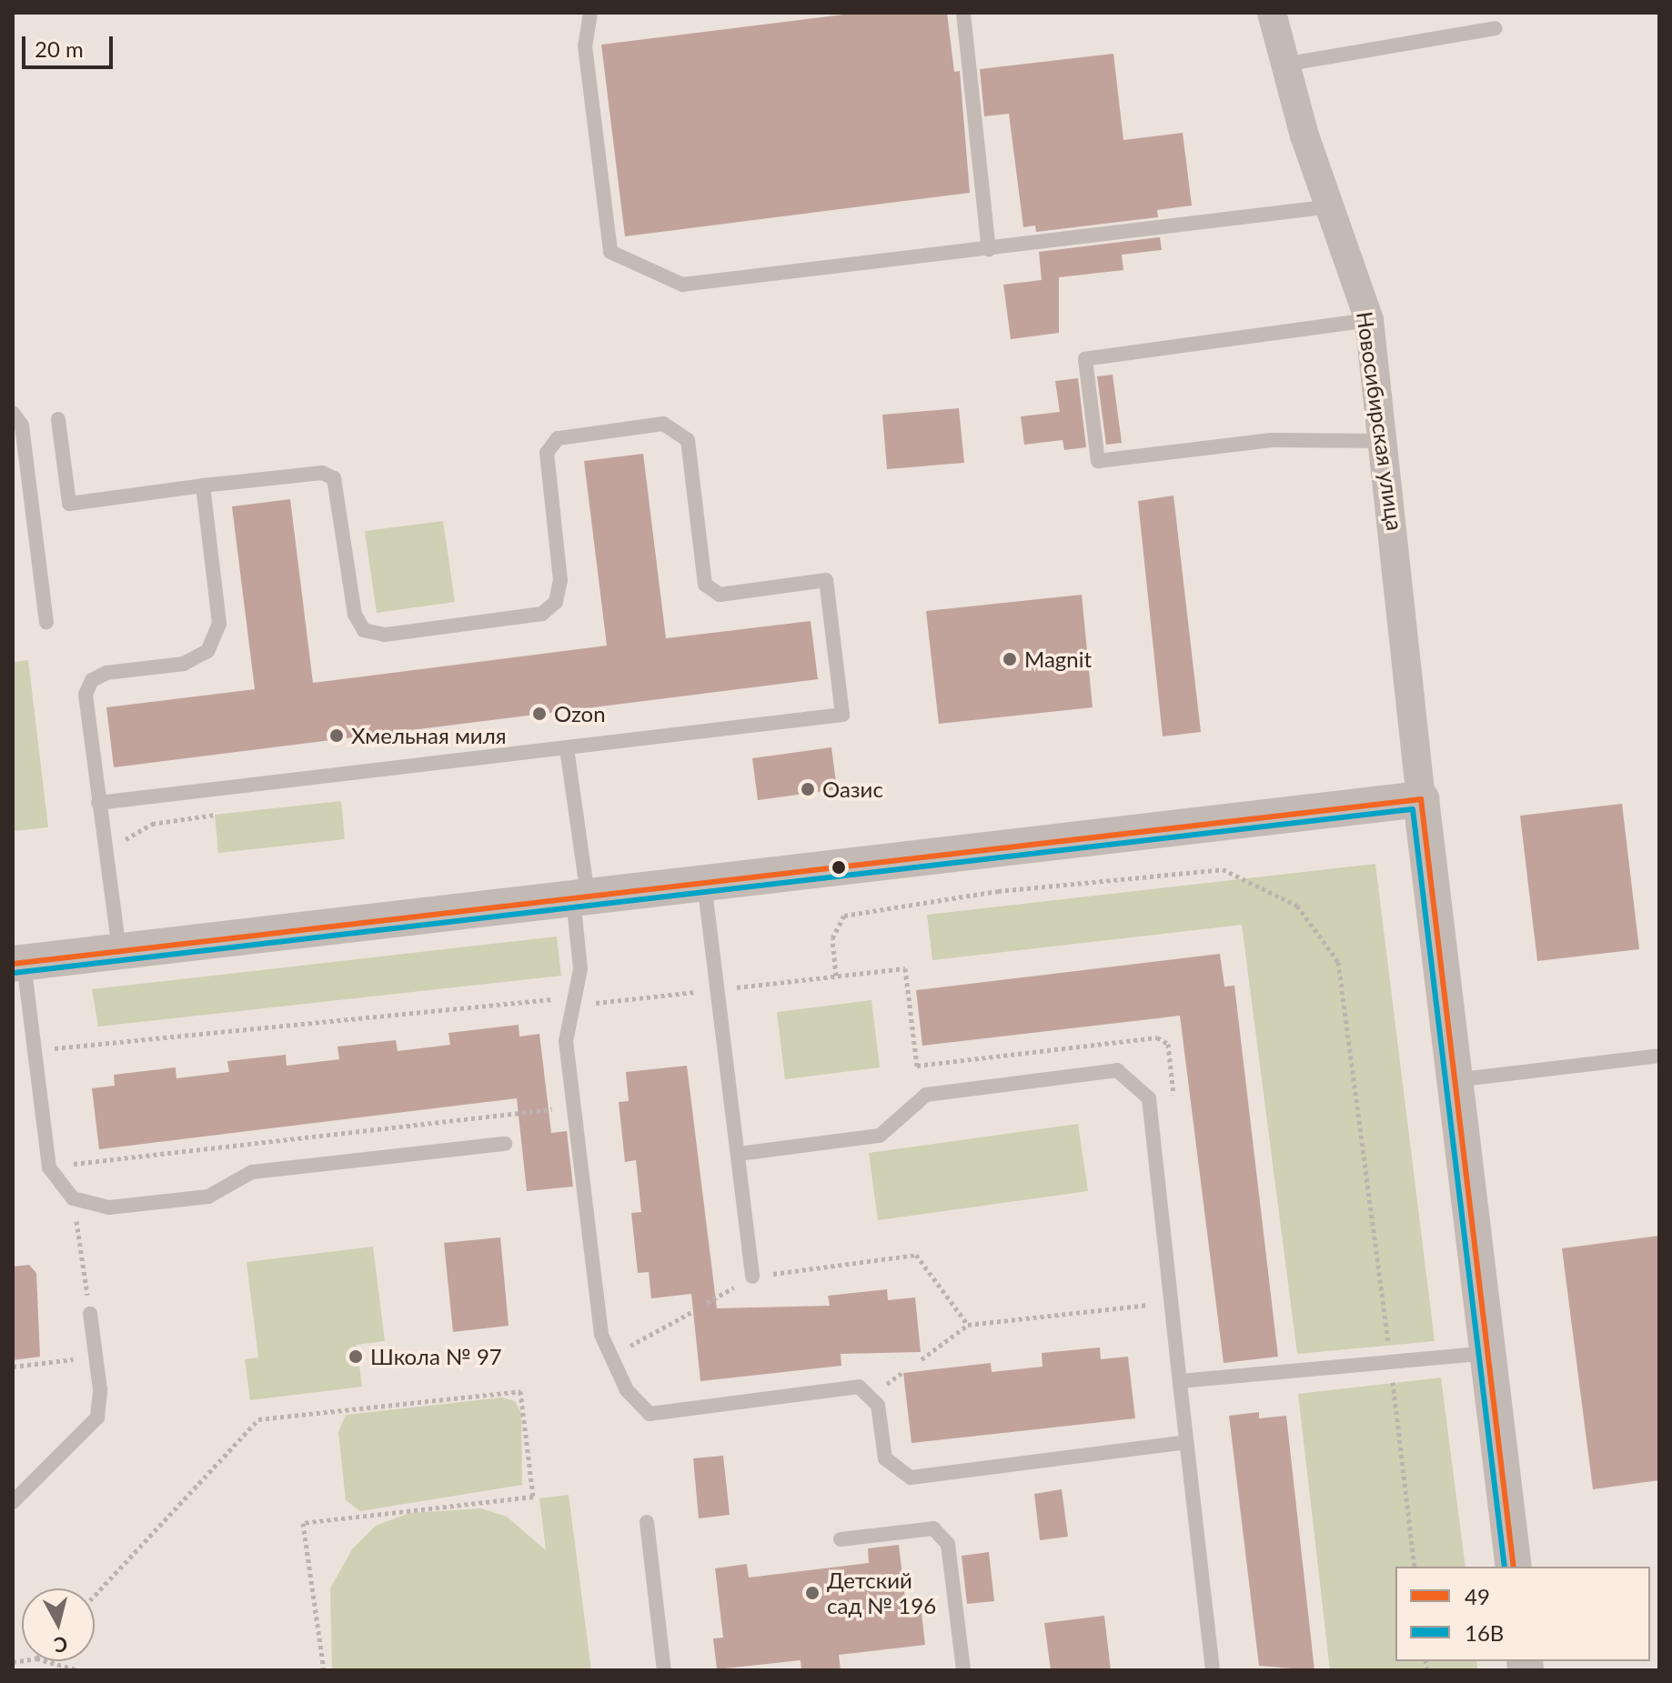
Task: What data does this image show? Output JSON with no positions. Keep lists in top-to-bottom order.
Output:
{
  "streets": {
    "street": ["Новосибирская улица"]
  },
  "places": [
    "Magnit",
    "Ozon",
    "Хмельная миля",
    "Оазис",
    "Школа № 97",
    "Детский сад № 196"
  ],
  "lines": ["transit line 49", "transit line 16В"],
  "legend": ["49", "16В"],
  "scale_bar": "20 m",
  "north": "bottom"
}
